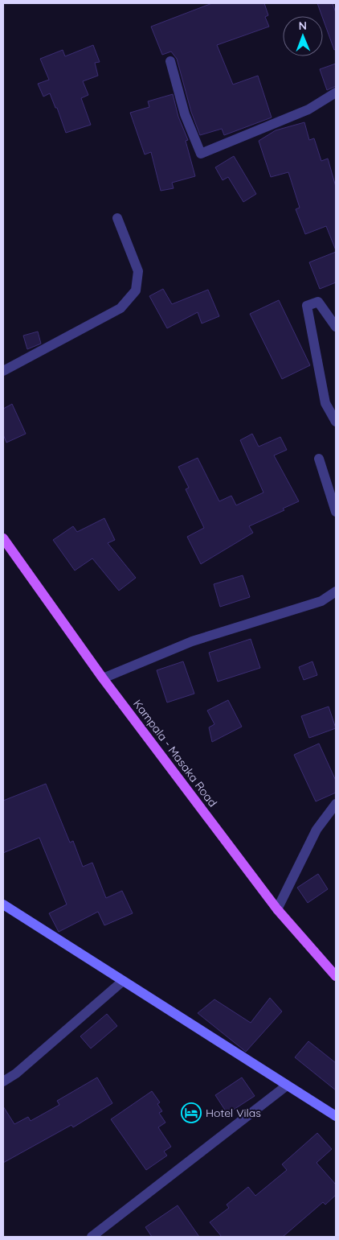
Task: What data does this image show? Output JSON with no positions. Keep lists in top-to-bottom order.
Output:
{
  "streets": {
    "main road": ["Kampala - Masaka Road"]
  },
  "places": {
    "hotel": ["Hotel Vilas"]
  },
  "north": "top"
}
